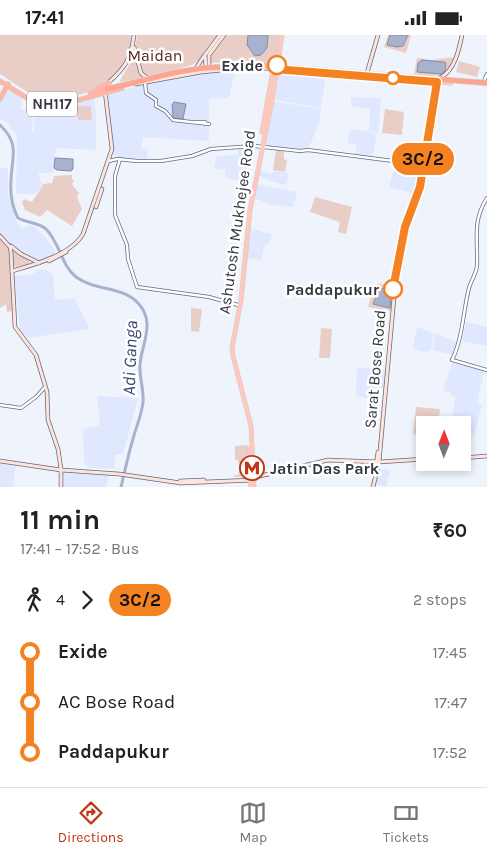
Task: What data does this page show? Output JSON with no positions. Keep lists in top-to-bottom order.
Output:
{
  "streets": {
    "highway": ["NH117"],
    "main road": ["Ashutosh Mukhejee Road", "Sarat Bose Road"]
  },
  "water": ["Adi Ganga"],
  "parks": ["Maidan"],
  "places": {
    "other": ["Exide", "Paddapukur"],
    "metro station": ["Jatin Das Park"]
  },
  "lines": ["bus line 3C/2"],
  "north": "top",
  "page": {
    "status": "17:41",
    "on_map": "3C/2",
    "heading": ["11 min", "17:41 – 17:52 · Bus", "₹60"],
    "legs": ["4", "3C/2", "2 stops"],
    "list": [
      {
        "name": "Exide",
        "value": "17:45"
      },
      {
        "name": "AC Bose Road",
        "value": "17:47"
      },
      {
        "name": "Paddapukur",
        "value": "17:52"
      }
    ],
    "tabs": ["Directions", "Map", "Tickets"]
  }
}
